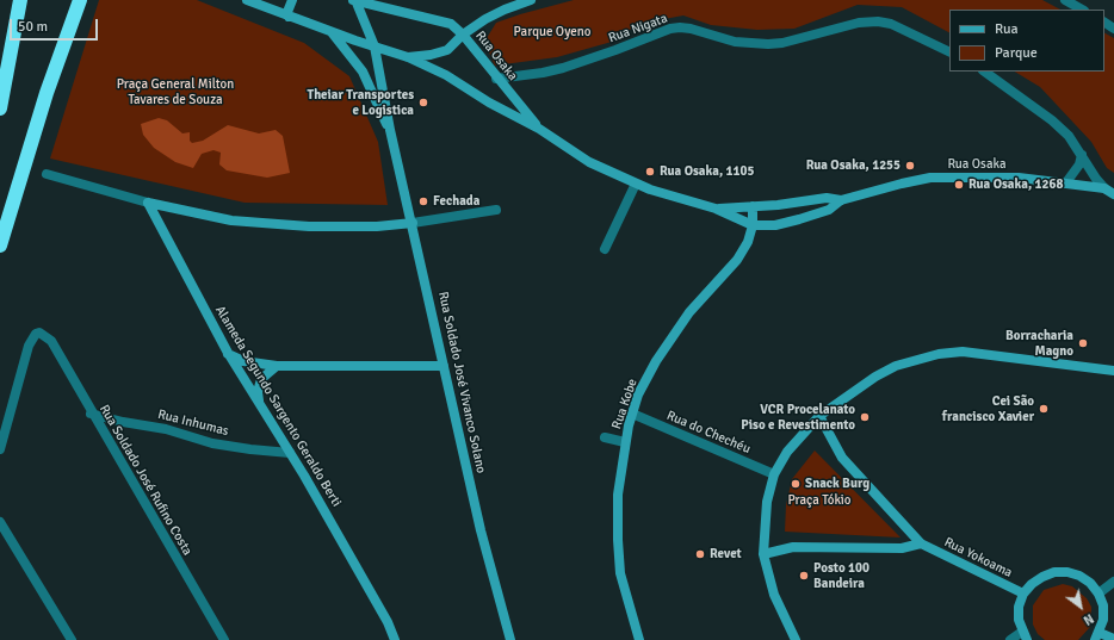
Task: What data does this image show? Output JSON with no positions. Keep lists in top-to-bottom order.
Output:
{
  "streets": {
    "street": [
      "Rua Nigata",
      "Rua Osaka",
      "Rua Soldado José Vivanco Solano",
      "Rua Kobe",
      "Alameda Segundo Sargento Geraldo Berti",
      "Rua Inhumas",
      "Rua do Chechéu",
      "Rua Soldado José Rufino Costa",
      "Rua Yokoama"
    ]
  },
  "crossings": [
    ["Rua Nigata", "Rua Osaka"],
    ["Rua Osaka", "Rua Soldado José Vivanco Solano"],
    ["Rua Osaka", "Rua Kobe"],
    ["Rua Kobe", "Rua do Chechéu"],
    ["Alameda Segundo Sargento Geraldo Berti", "Rua Inhumas"],
    ["Rua Inhumas", "Rua Soldado José Rufino Costa"]
  ],
  "parks": ["Parque Oyeno", "Praça General Milton Tavares de Souza", "Praça Tókio"],
  "places": [
    "Theiar Transportes e Logistica",
    "Rua Osaka, 1255",
    "Rua Osaka, 1105",
    "Rua Osaka, 1268",
    "Fechada",
    "Borracharia Magno",
    "Cei São francisco Xavier",
    "VCR Procelanato Piso e Revestimento",
    "Snack Burg",
    "Revet",
    "Posto 100 Bandeira"
  ],
  "legend": ["Rua", "Parque"],
  "scale_bar": "50 m",
  "north": "bottom right"
}
